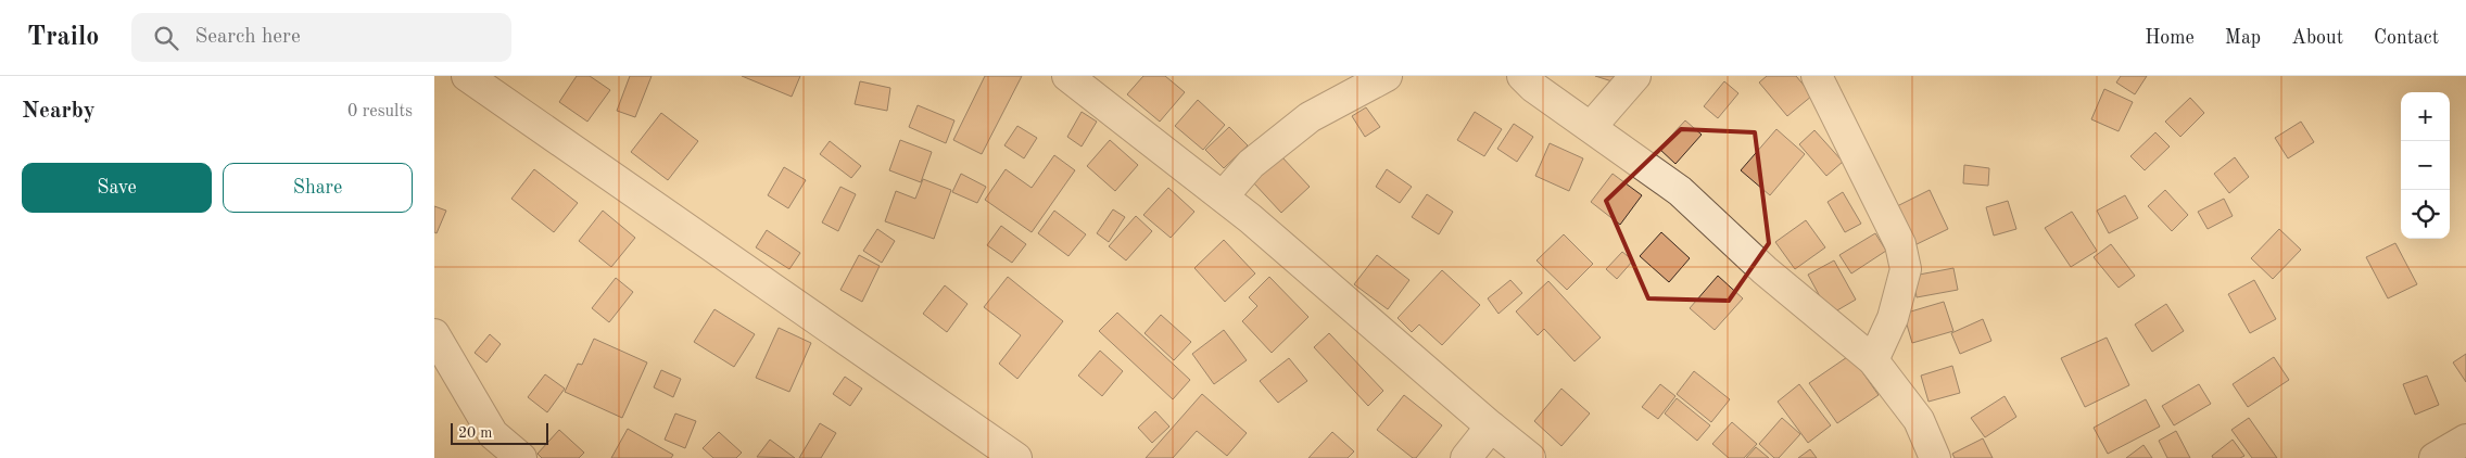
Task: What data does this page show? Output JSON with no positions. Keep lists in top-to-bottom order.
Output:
{
  "scale_bar": "20 m",
  "page": {
    "header": "Trailo",
    "search": "Search here",
    "nav": [
      "Home",
      "Map",
      "About",
      "Contact"
    ],
    "heading": ["Nearby", "0 results"],
    "map_buttons": ["+", "−"],
    "buttons": ["Save", "Share"],
    "scale": "20 m"
  }
}
